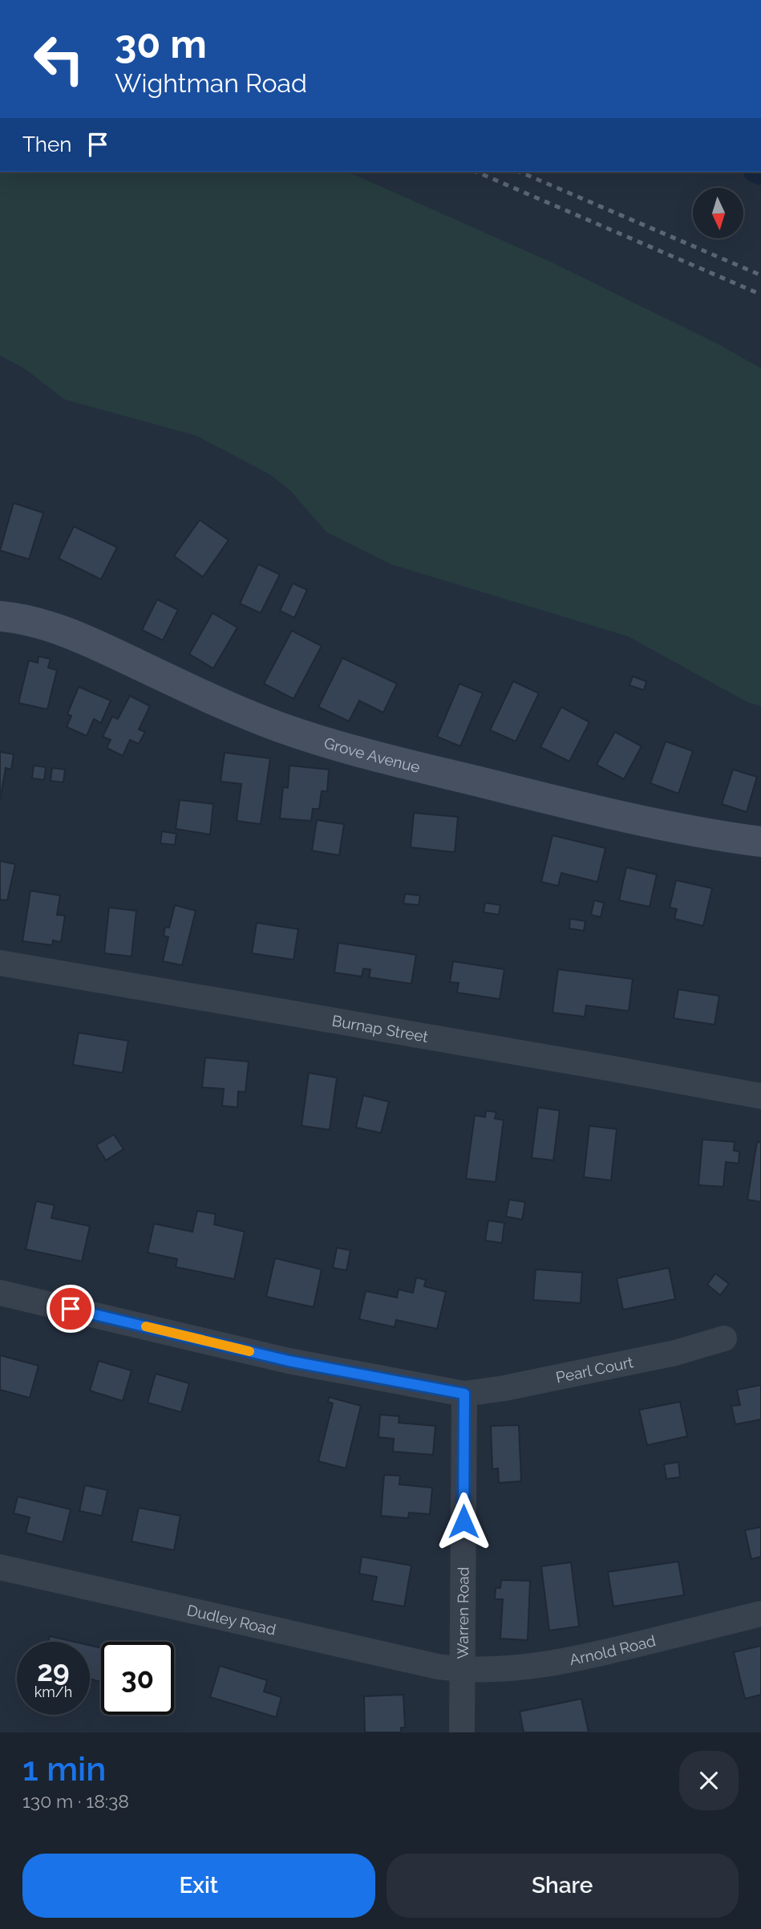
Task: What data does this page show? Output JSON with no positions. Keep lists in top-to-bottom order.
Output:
{
  "streets": {
    "street": [
      "Grove Avenue",
      "Burnap Street",
      "Pearl Court",
      "Warren Road",
      "Dudley Road",
      "Arnold Road"
    ]
  },
  "crossings": [
    ["Pearl Court", "Warren Road"],
    ["Warren Road", "Dudley Road"],
    ["Warren Road", "Arnold Road"],
    ["Dudley Road", "Arnold Road"]
  ],
  "north": "bottom",
  "page": {
    "turn": ["30 m", "Wightman Road"],
    "then": "Then",
    "speed": "29 km/h",
    "limit": "30",
    "heading": ["1 min", "130 m · 18:38"],
    "buttons": ["Exit", "Share"]
  }
}
